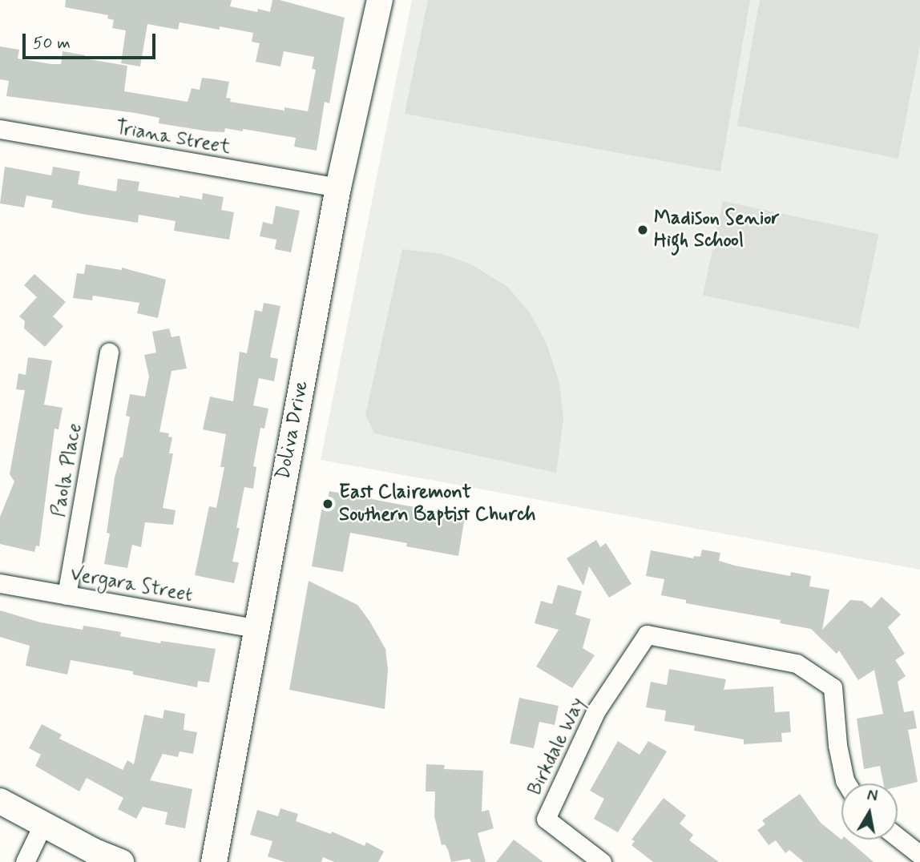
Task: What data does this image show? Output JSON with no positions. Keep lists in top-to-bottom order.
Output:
{
  "streets": {
    "street": [
      "Triana Street",
      "Doliva Drive",
      "Paola Place",
      "Vergara Street",
      "Birkdale Way"
    ]
  },
  "crossings": [
    ["Triana Street", "Doliva Drive"],
    ["Doliva Drive", "Vergara Street"],
    ["Paola Place", "Vergara Street"]
  ],
  "places": ["Madison Senior High School", "East Clairemont Southern Baptist Church"],
  "scale_bar": "50 m",
  "north": "top"
}
